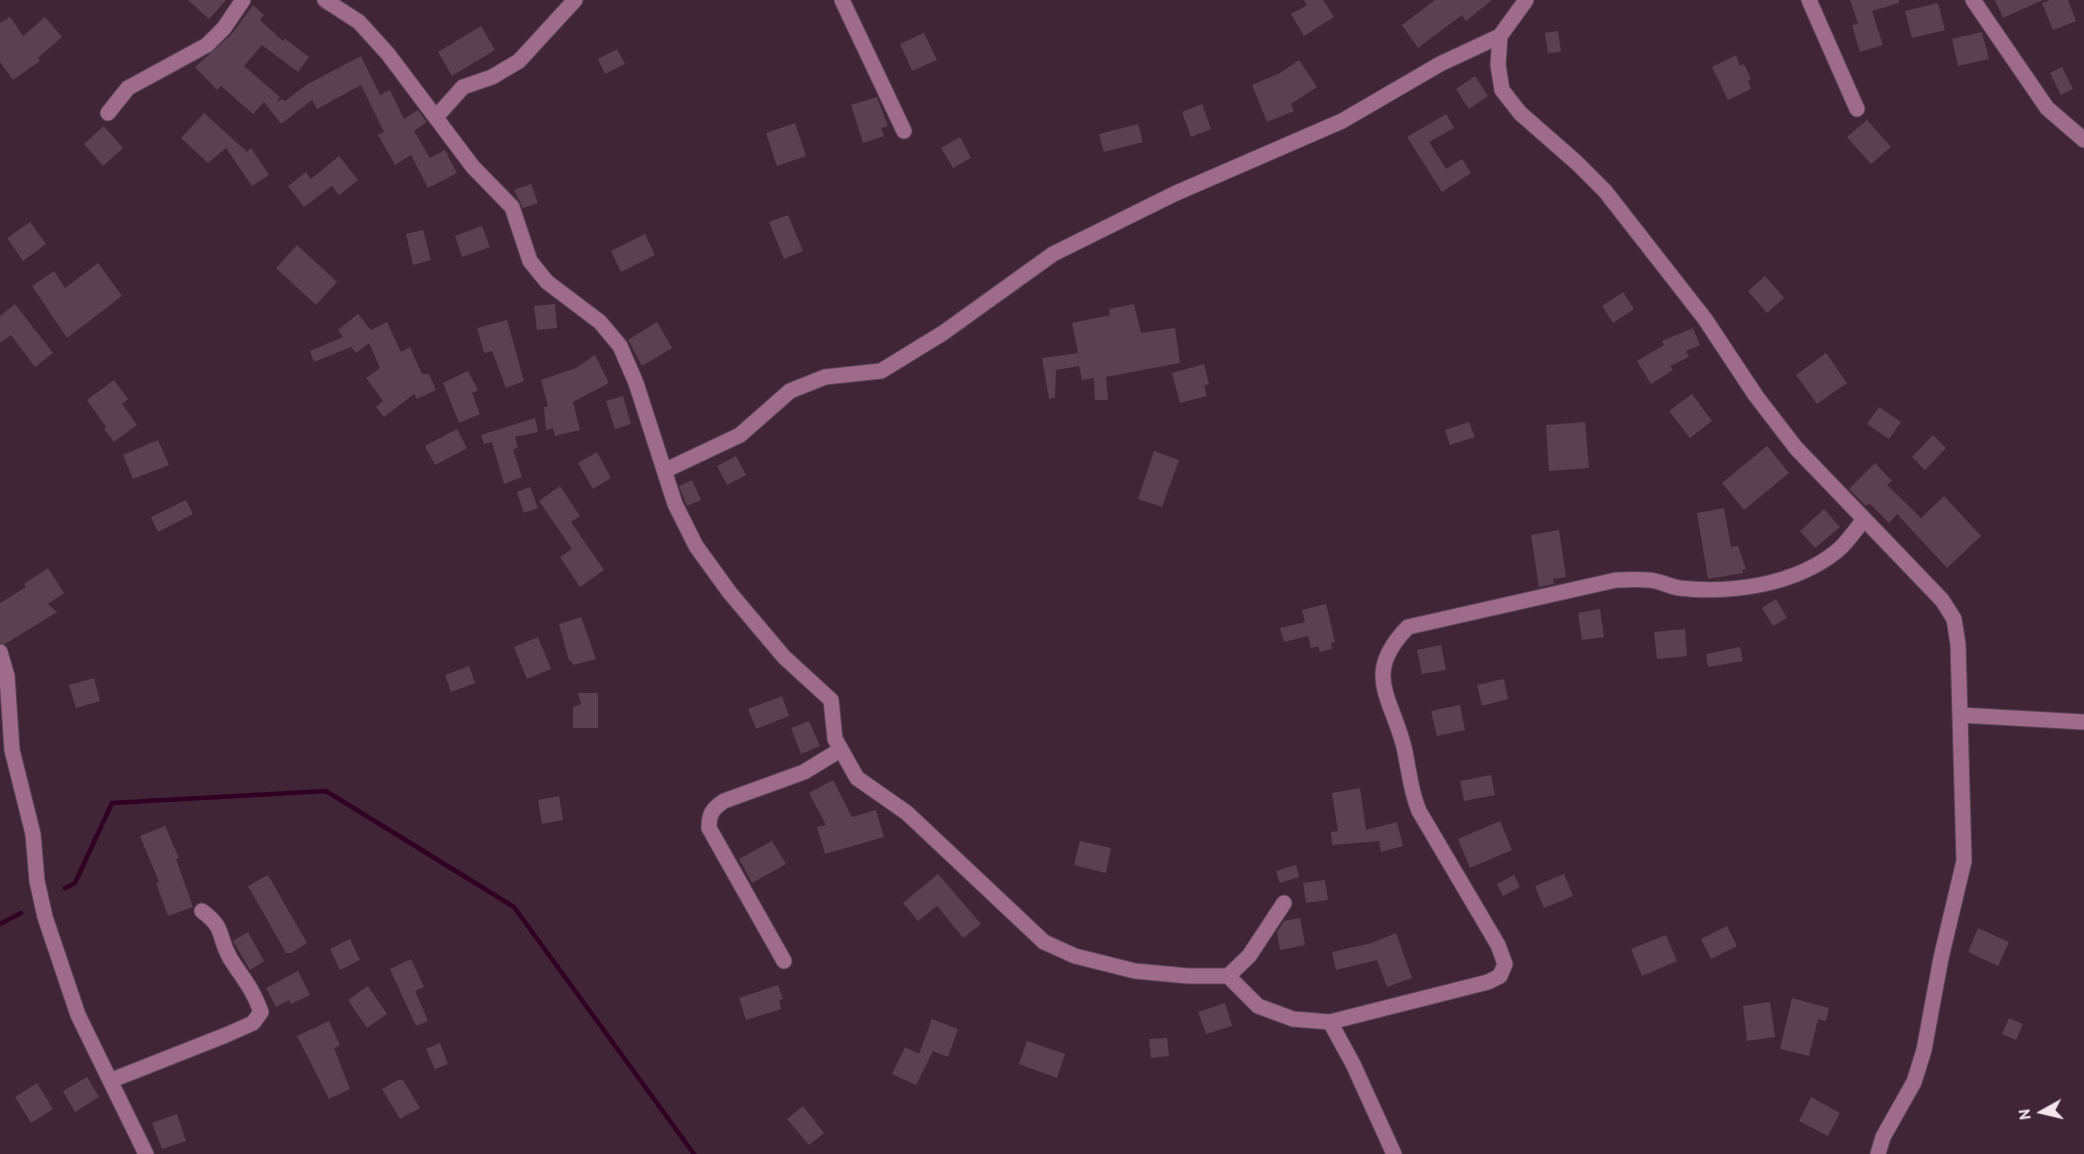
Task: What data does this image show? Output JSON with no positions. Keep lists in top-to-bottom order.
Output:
{
  "north": "left"
}
